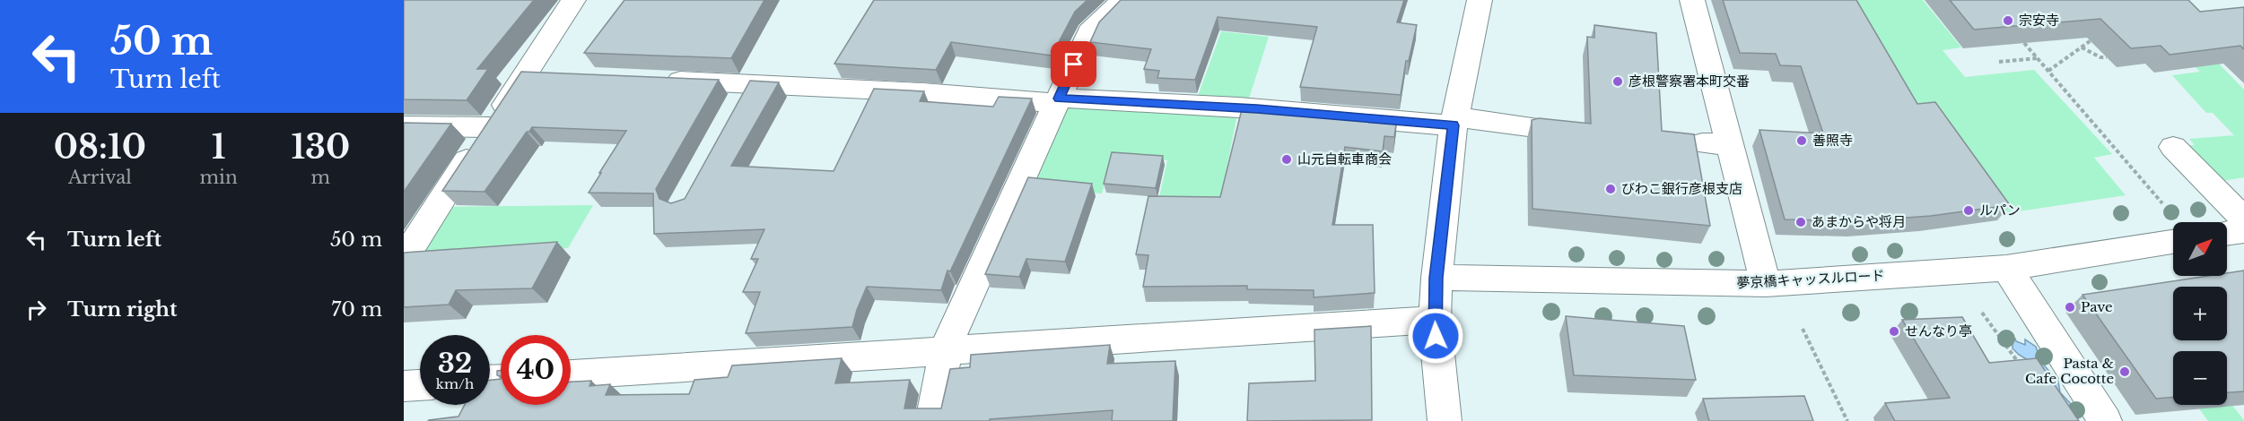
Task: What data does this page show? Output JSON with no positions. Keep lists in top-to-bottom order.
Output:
{
  "streets": {
    "street": ["夢京橋キャッスルロード"]
  },
  "places": [
    "宗安寺",
    "彦根警察署本町交番",
    "善照寺",
    "山元自転車商会",
    "びわこ銀行彦根支店",
    "ルパン",
    "あまからや将月",
    "Pave",
    "せんなり亭",
    "Pasta & Cafe Cocotte"
  ],
  "north": "top right",
  "page": {
    "turn": ["50 m", "Turn left"],
    "eta": [
      "08:10",
      "Arrival",
      "1",
      "min",
      "130",
      "m"
    ],
    "list": [
      {
        "name": "Turn left",
        "value": "50 m"
      },
      {
        "name": "Turn right",
        "value": "70 m"
      }
    ],
    "map_buttons": ["+", "−"],
    "speed": "32 km/h",
    "limit": "40"
  }
}
